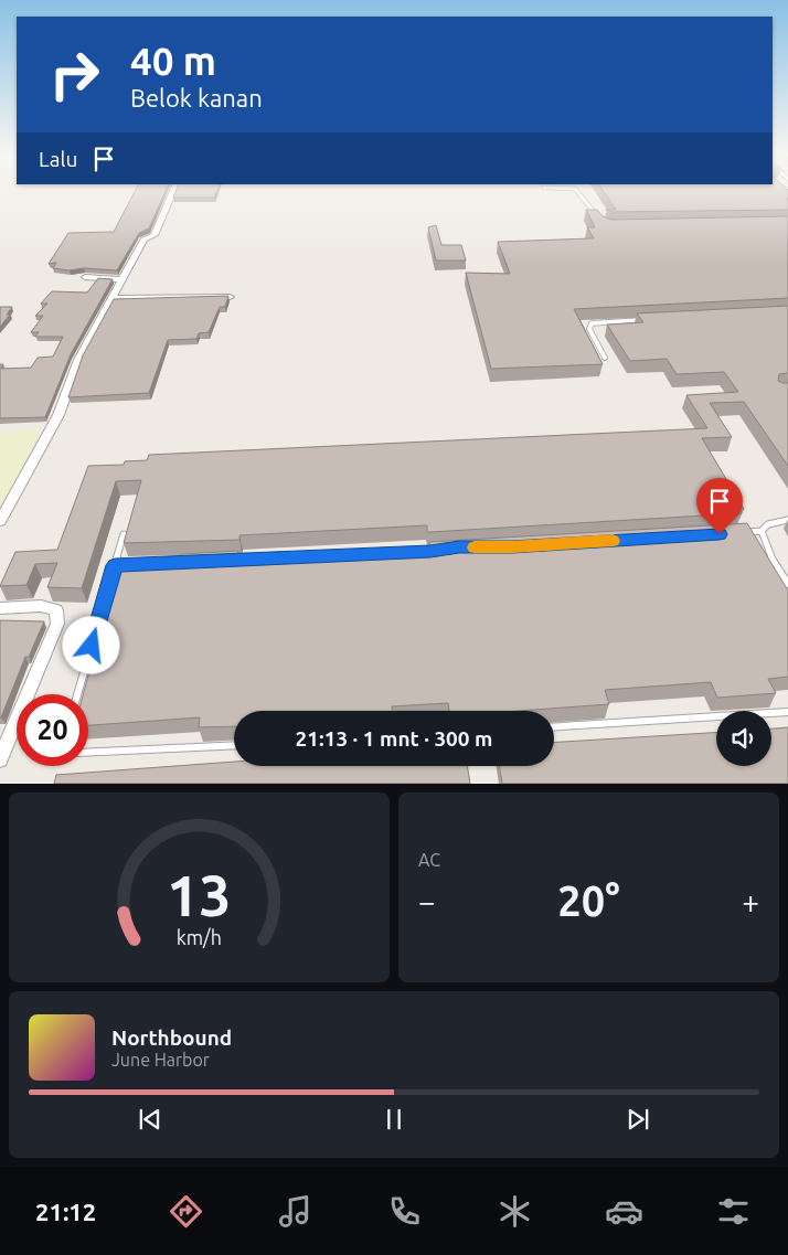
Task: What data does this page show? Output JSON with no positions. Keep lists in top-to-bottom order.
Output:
{
  "page": {
    "turn": ["40 m", "Belok kanan"],
    "then": "Lalu",
    "limit": "20",
    "trip": "21:13 · 1 mnt · 300 m",
    "tile": "AC",
    "heat": ["−", "20°", "+"],
    "song": ["Northbound", "June Harbor"],
    "tabs": "21:12",
    "gauge": ["13", "km/h"]
  }
}
